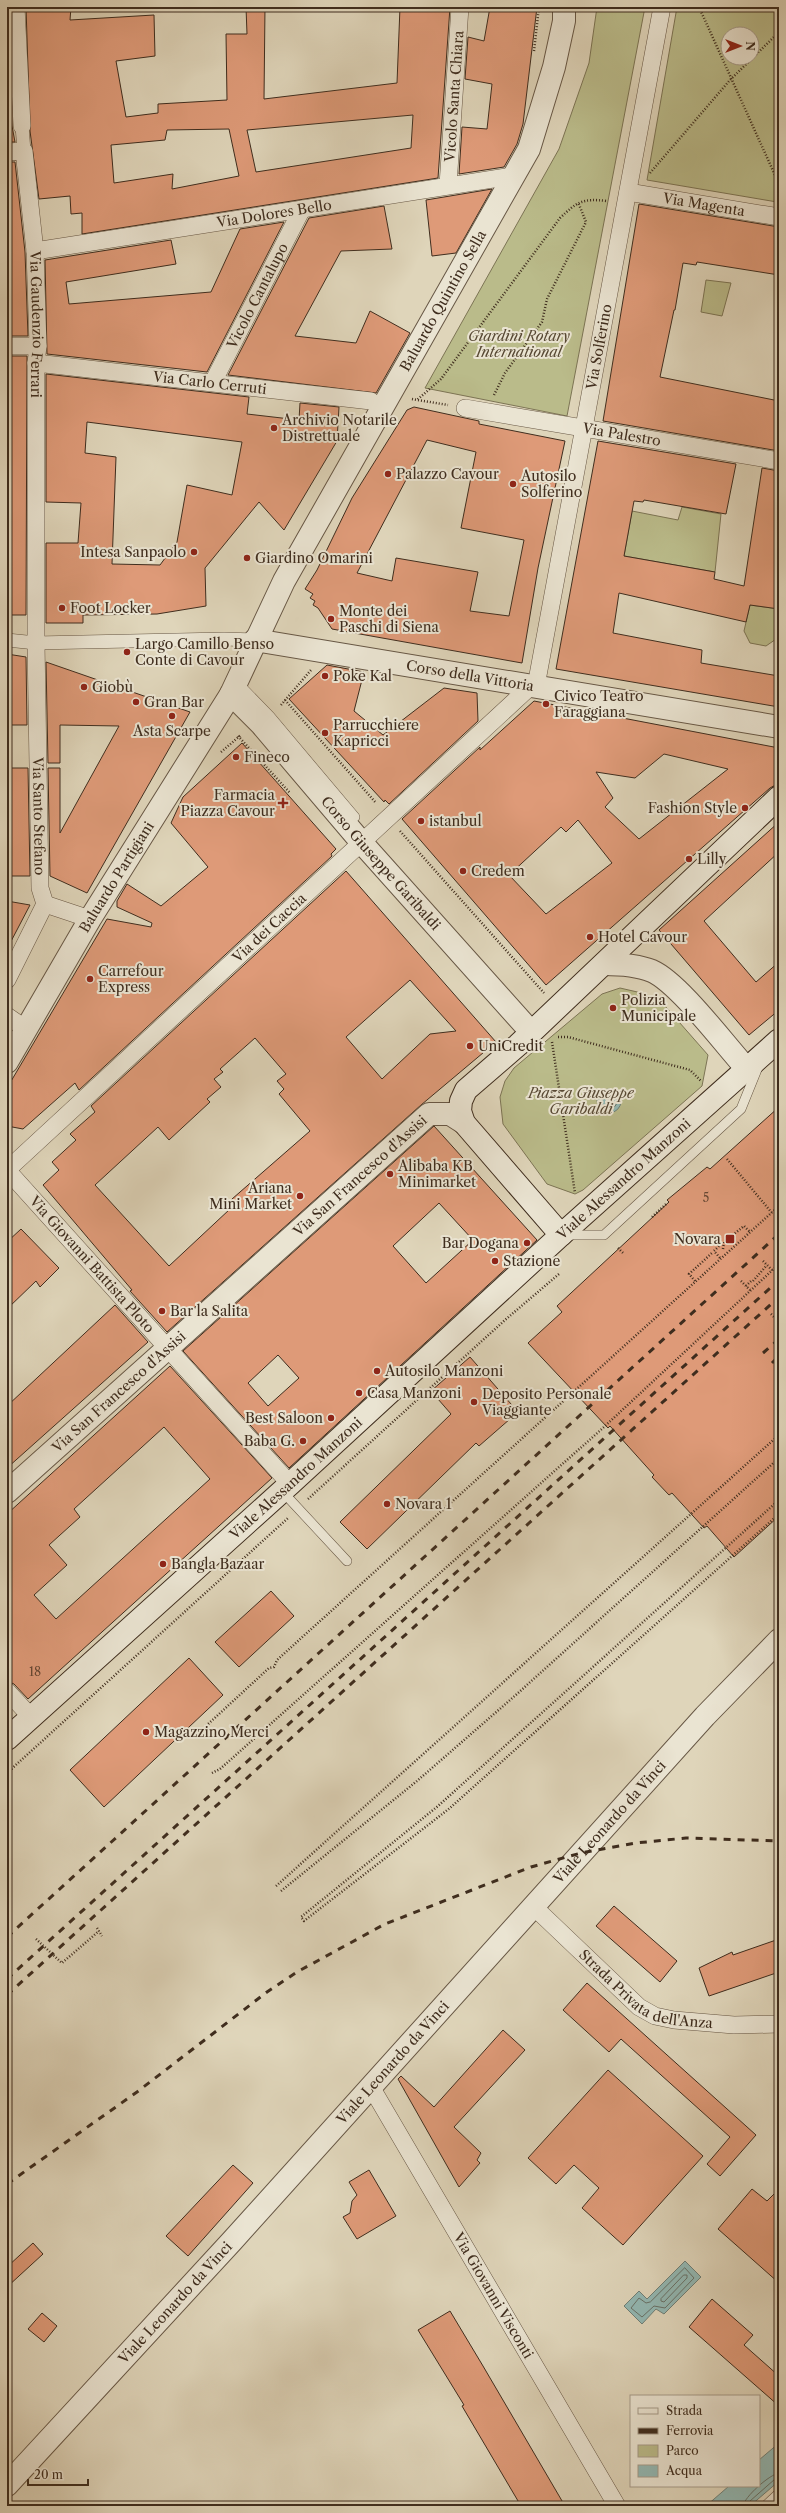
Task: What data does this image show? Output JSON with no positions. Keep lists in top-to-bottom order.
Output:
{
  "streets": {
    "street": [
      "Vicolo Santa Chiara",
      "Via Magenta",
      "Via Dolores Bello",
      "Vicolo Cantalupo",
      "Baluardo Quintino Sella",
      "Via Gaudenzio Ferrari",
      "Via Solferino",
      "Via Carlo Cerruti",
      "Via Palestro",
      "Corso della Vittoria",
      "Via Santo Stefano",
      "Corso Giuseppe Garibaldi",
      "Baluardo Partigiani",
      "Via dei Caccia",
      "Via San Francesco d'Assisi",
      "Viale Alessandro Manzoni",
      "Via Giovanni Battista Ploto",
      "Viale Leonardo da Vinci",
      "Strada Privata dell'Anza",
      "Via Giovanni Visconti"
    ]
  },
  "crossings": [
    ["Vicolo Santa Chiara", "Via Dolores Bello"],
    ["Via Magenta", "Via Solferino"],
    ["Via Dolores Bello", "Vicolo Cantalupo"],
    ["Via Dolores Bello", "Baluardo Quintino Sella"],
    ["Via Dolores Bello", "Via Gaudenzio Ferrari"],
    ["Vicolo Cantalupo", "Via Carlo Cerruti"],
    ["Baluardo Quintino Sella", "Via Carlo Cerruti"],
    ["Baluardo Quintino Sella", "Corso della Vittoria"],
    ["Baluardo Quintino Sella", "Baluardo Partigiani"],
    ["Via Gaudenzio Ferrari", "Via Carlo Cerruti"],
    ["Via Gaudenzio Ferrari", "Via Santo Stefano"],
    ["Via Solferino", "Via Palestro"],
    ["Via Solferino", "Corso della Vittoria"],
    ["Via Solferino", "Via dei Caccia"],
    ["Corso della Vittoria", "Baluardo Partigiani"],
    ["Corso della Vittoria", "Via dei Caccia"],
    ["Corso Giuseppe Garibaldi", "Baluardo Partigiani"],
    ["Corso Giuseppe Garibaldi", "Via dei Caccia"],
    ["Via dei Caccia", "Via Giovanni Battista Ploto"],
    ["Via San Francesco d'Assisi", "Via Giovanni Battista Ploto"],
    ["Viale Alessandro Manzoni", "Via Giovanni Battista Ploto"],
    ["Viale Leonardo da Vinci", "Strada Privata dell'Anza"],
    ["Viale Leonardo da Vinci", "Via Giovanni Visconti"]
  ],
  "parks": ["Giardini Rotary International", "Piazza Giuseppe Garibaldi"],
  "places": {
    "other": [
      "Archivio Notarile Distrettuale",
      "Palazzo Cavour",
      "Autosilo Solferino",
      "Intesa Sanpaolo",
      "Giardino Omarini",
      "Foot Locker",
      "Monte dei Paschi di Siena",
      "Largo Camillo Benso Conte di Cavour",
      "Poke Kal",
      "Giobù",
      "Gran Bar",
      "Civico Teatro Faraggiana",
      "Asta Scarpe",
      "Parrucchiere Kapricci",
      "Fineco",
      "Fashion Style",
      "istanbul",
      "Lilly",
      "Credem",
      "Hotel Cavour",
      "Carrefour Express",
      "Polizia Municipale",
      "UniCredit",
      "Alibaba KB Minimarket",
      "Ariana Mini Market",
      "Bar Dogana",
      "Stazione",
      "Bar la Salita",
      "Autosilo Manzoni",
      "Casa Manzoni",
      "Deposito Personale Viaggiante",
      "Best Saloon",
      "Baba G.",
      "Novara 1",
      "Bangla Bazaar",
      "Magazzino Merci"
    ],
    "health": ["Farmacia Piazza Cavour"],
    "transit": ["Novara"]
  },
  "house_numbers": ["5", "18"],
  "legend": [
    "Strada",
    "Ferrovia",
    "Parco",
    "Acqua"
  ],
  "scale_bar": "20 m",
  "north": "right"
}
